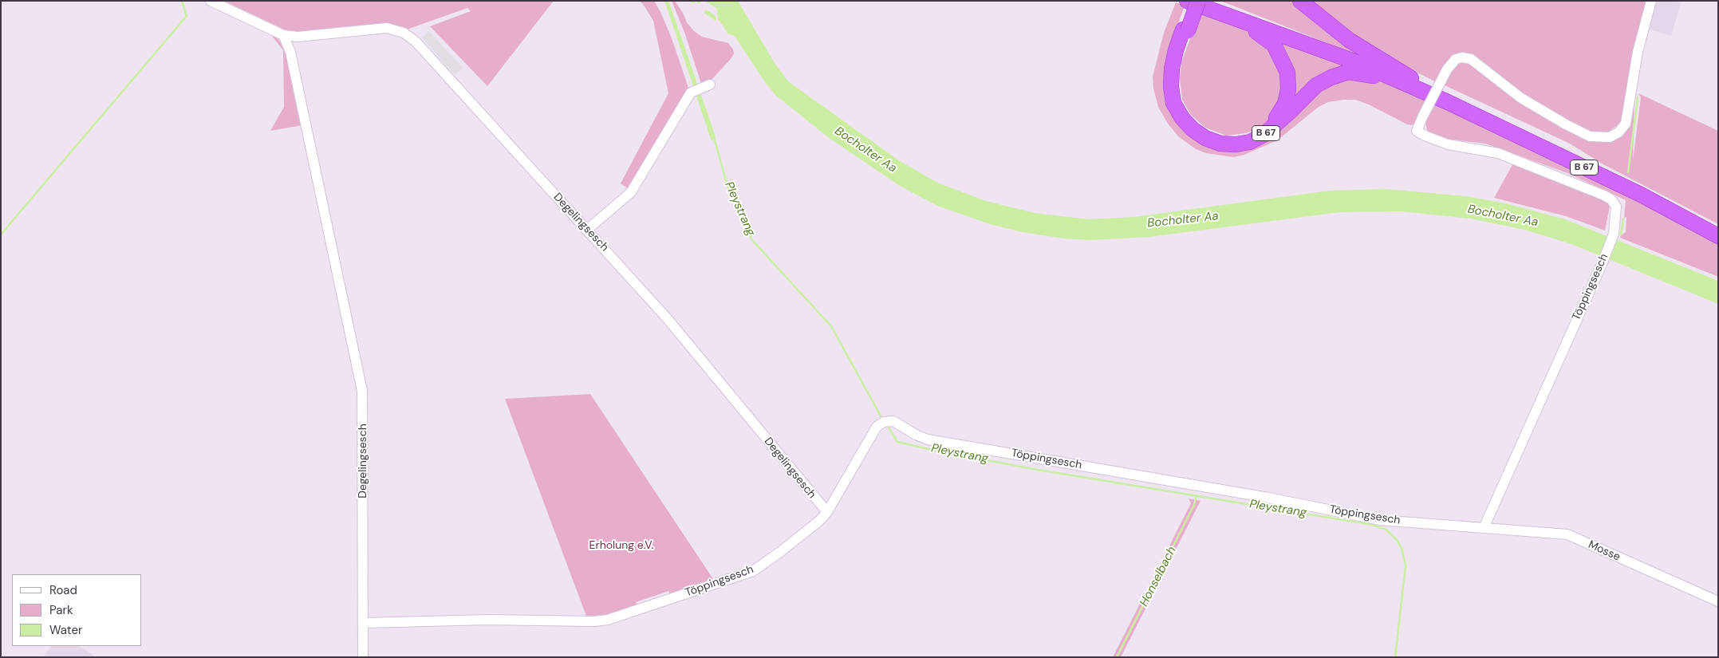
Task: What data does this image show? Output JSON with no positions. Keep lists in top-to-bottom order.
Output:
{
  "streets": {
    "highway": ["B 67"],
    "street": ["Degelingsesch", "Töppingsesch", "Mosse"]
  },
  "crossings": [
    ["Degelingsesch", "Töppingsesch"],
    ["Töppingsesch", "Mosse"]
  ],
  "water": ["Bocholter Aa", "Pleystrang", "Honselbach"],
  "parks": ["Erholung e.V."],
  "legend": ["Road", "Park", "Water"]
}
